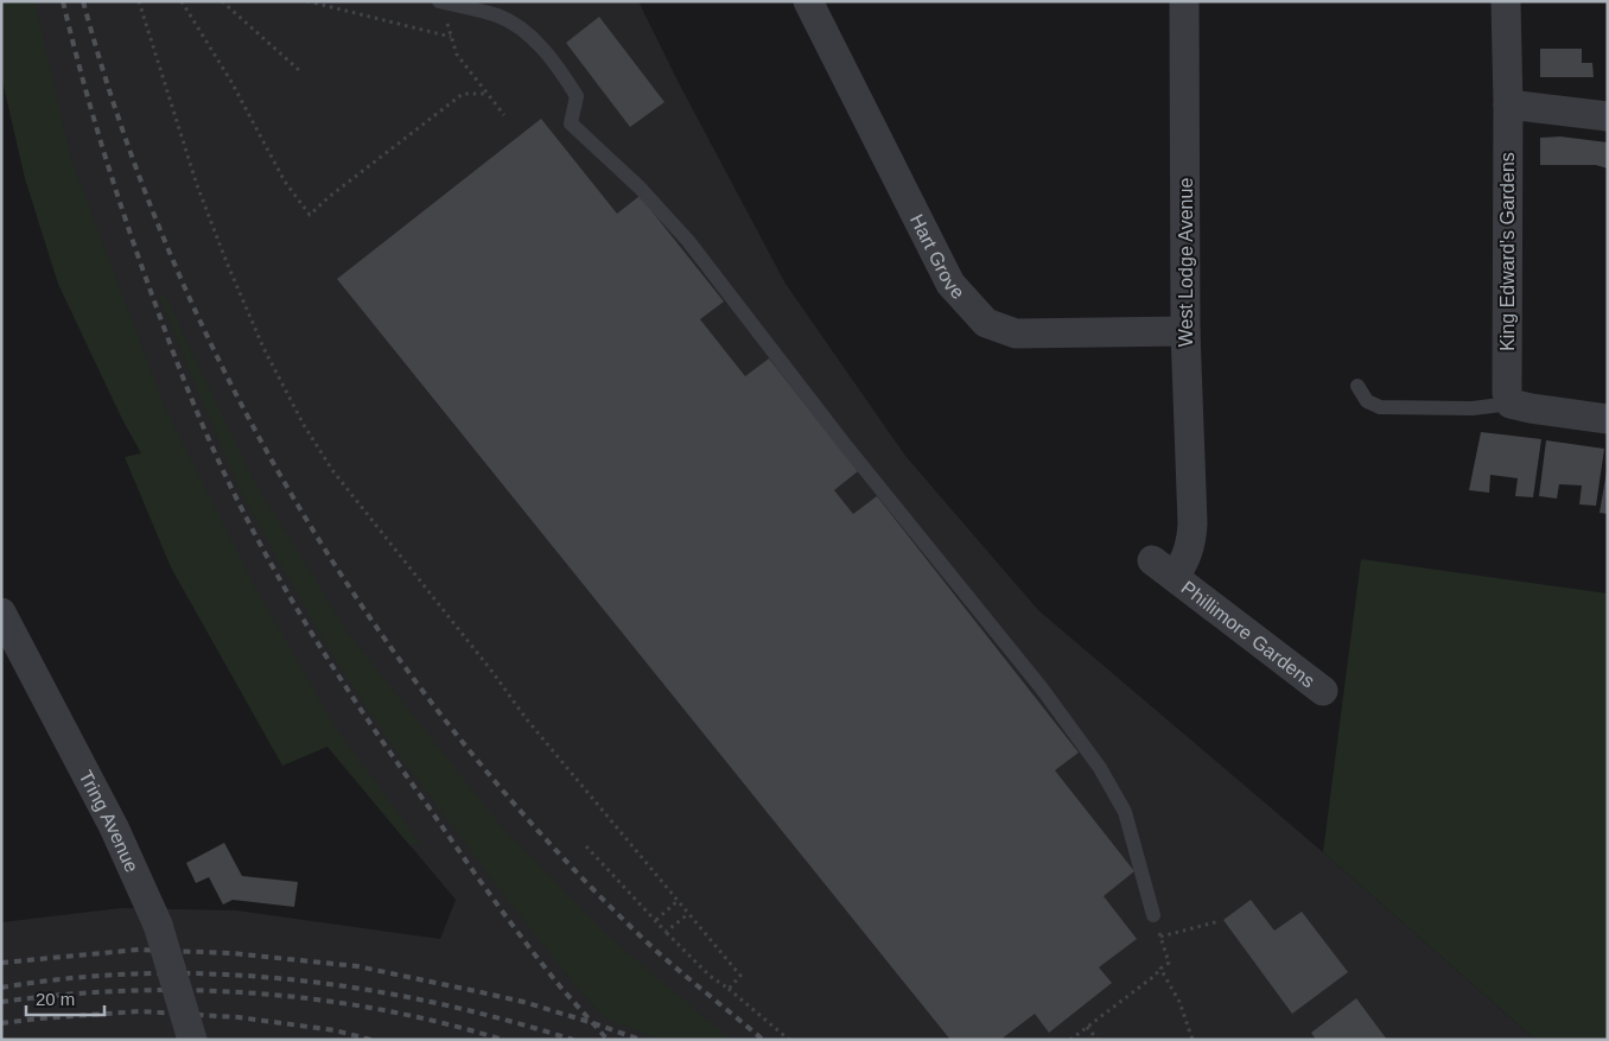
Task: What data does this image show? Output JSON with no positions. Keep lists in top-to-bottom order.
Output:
{
  "streets": {
    "street": [
      "King Edward's Gardens",
      "Hart Grove",
      "West Lodge Avenue",
      "Phillimore Gardens",
      "Tring Avenue"
    ]
  },
  "crossings": [
    ["Hart Grove", "West Lodge Avenue"],
    ["West Lodge Avenue", "Phillimore Gardens"]
  ],
  "scale_bar": "20 m"
}
